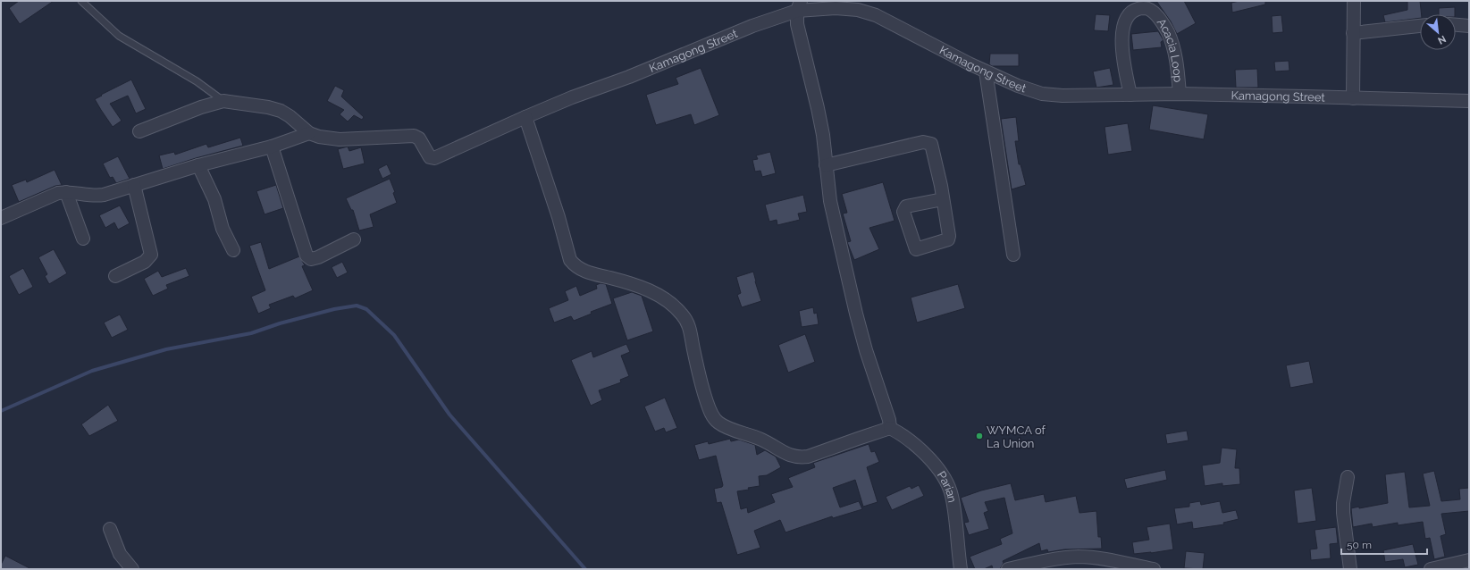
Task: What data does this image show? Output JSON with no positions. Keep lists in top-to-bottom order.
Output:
{
  "streets": {
    "street": ["Kamagong Street", "Acacia Loop", "Parian"]
  },
  "crossings": [
    ["Kamagong Street", "Acacia Loop"]
  ],
  "places": ["WYMCA of La Union"],
  "scale_bar": "50 m",
  "north": "bottom right"
}
